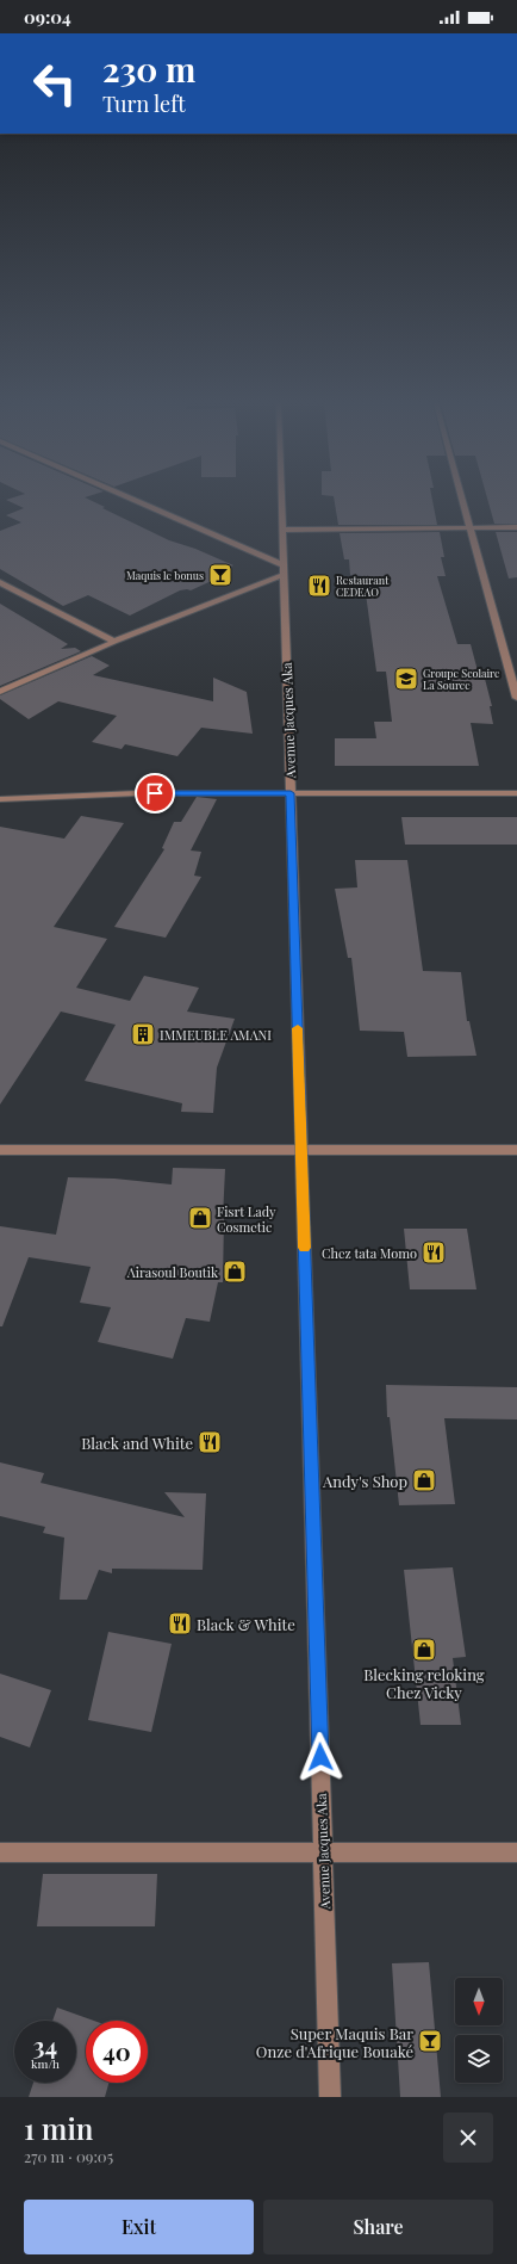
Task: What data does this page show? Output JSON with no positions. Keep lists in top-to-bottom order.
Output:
{
  "streets": {
    "street": ["Avenue Jacques Aka"]
  },
  "places": {
    "bar": ["Maquis le bonus", "Super Maquis Bar Onze d'Afrique Bouaké"],
    "restaurant": [
      "Restaurant CEDEAO",
      "Chez tata Momo",
      "Black and White",
      "Black & White"
    ],
    "school or university": ["Groupe Scolaire La Source"],
    "building": ["IMMEUBLE AMANI"],
    "shop": [
      "Fisrt Lady Cosmetic",
      "Airasoul Boutik",
      "Andy's Shop",
      "Blecking reloking Chez Vicky"
    ]
  },
  "north": "bottom",
  "page": {
    "status": "09:04",
    "turn": ["230 m", "Turn left"],
    "speed": "34 km/h",
    "limit": "40",
    "heading": ["1 min", "270 m · 09:05"],
    "buttons": ["Exit", "Share"]
  }
}
